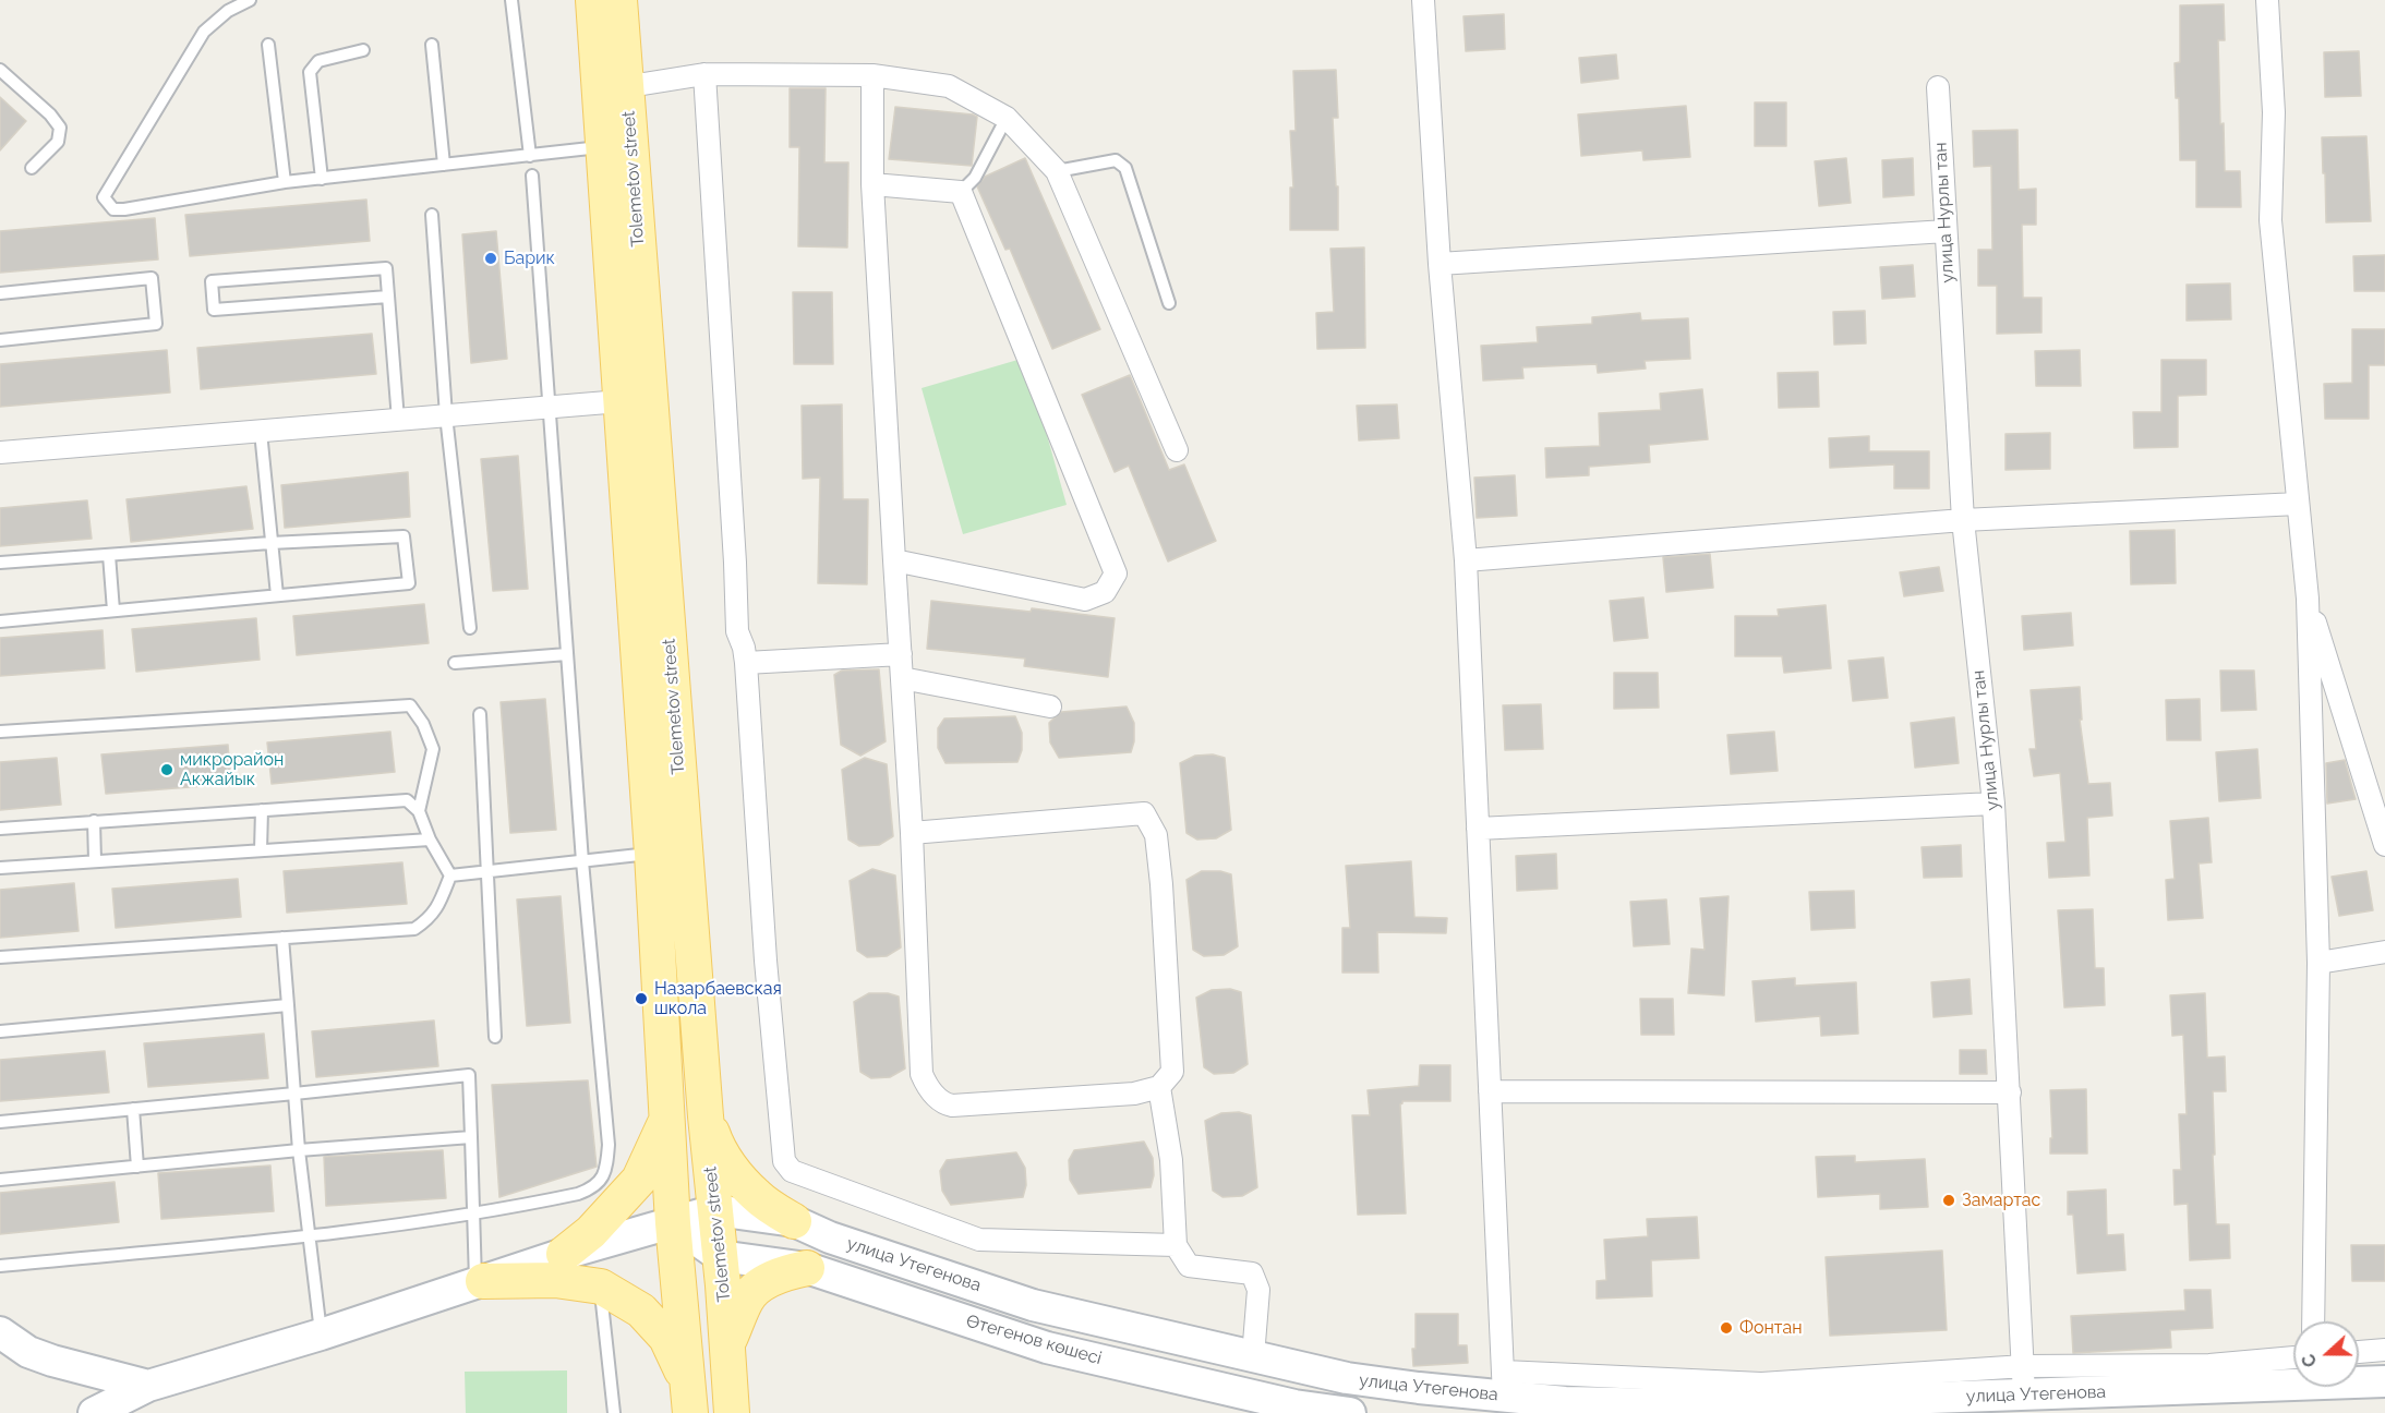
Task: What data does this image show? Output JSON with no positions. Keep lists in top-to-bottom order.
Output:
{
  "streets": {
    "main road": ["Tolemetov street", "улица Утегенова", "Өтегенов көшесі"],
    "street": ["улица Нурлы тан"]
  },
  "crossings": [
    ["Tolemetov street", "улица Утегенова"],
    ["Tolemetov street", "Өтегенов көшесі"],
    ["улица Нурлы тан", "улица Утегенова"]
  ],
  "places": [
    "Барик",
    "микрорайон Акжайык",
    "Назарбаевская школа",
    "Замартас",
    "Фонтан"
  ],
  "north": "left"
}
